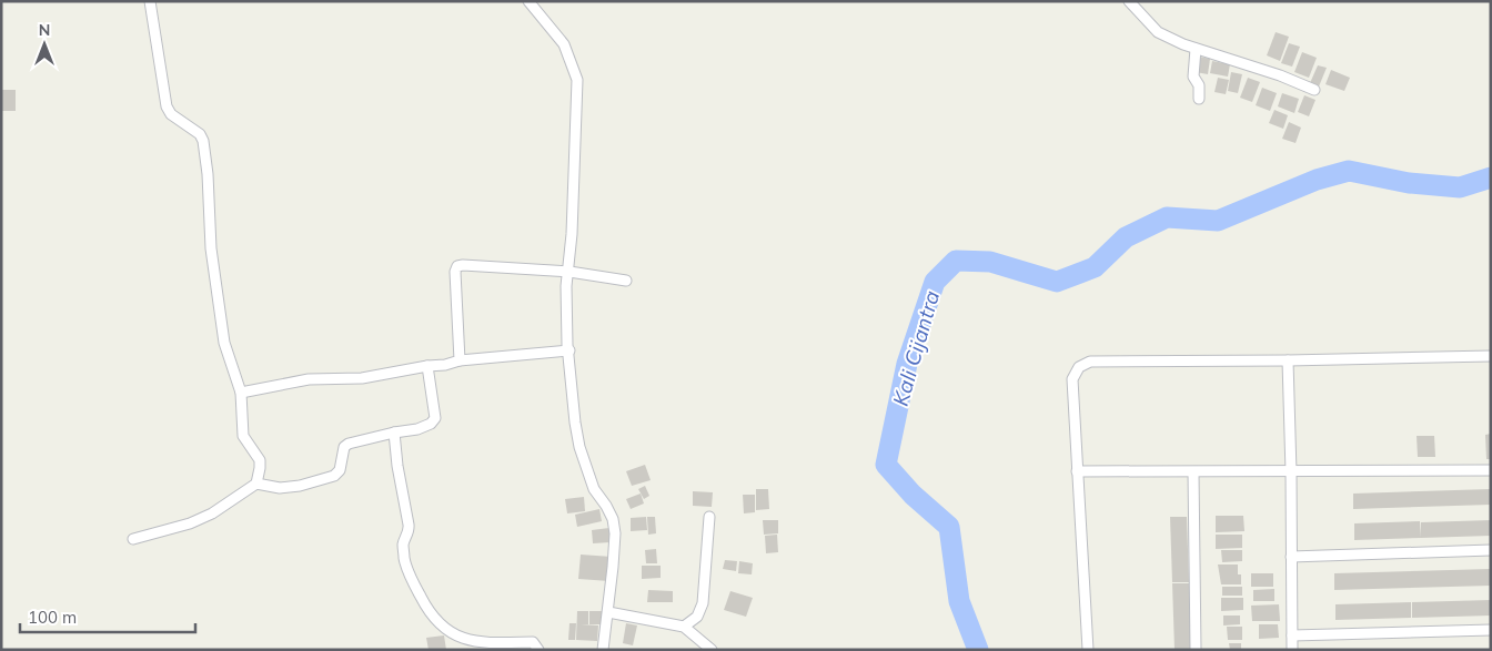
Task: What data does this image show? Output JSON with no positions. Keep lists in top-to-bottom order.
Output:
{
  "water": ["Kali Cijantra"],
  "scale_bar": "100 m",
  "north": "top"
}
